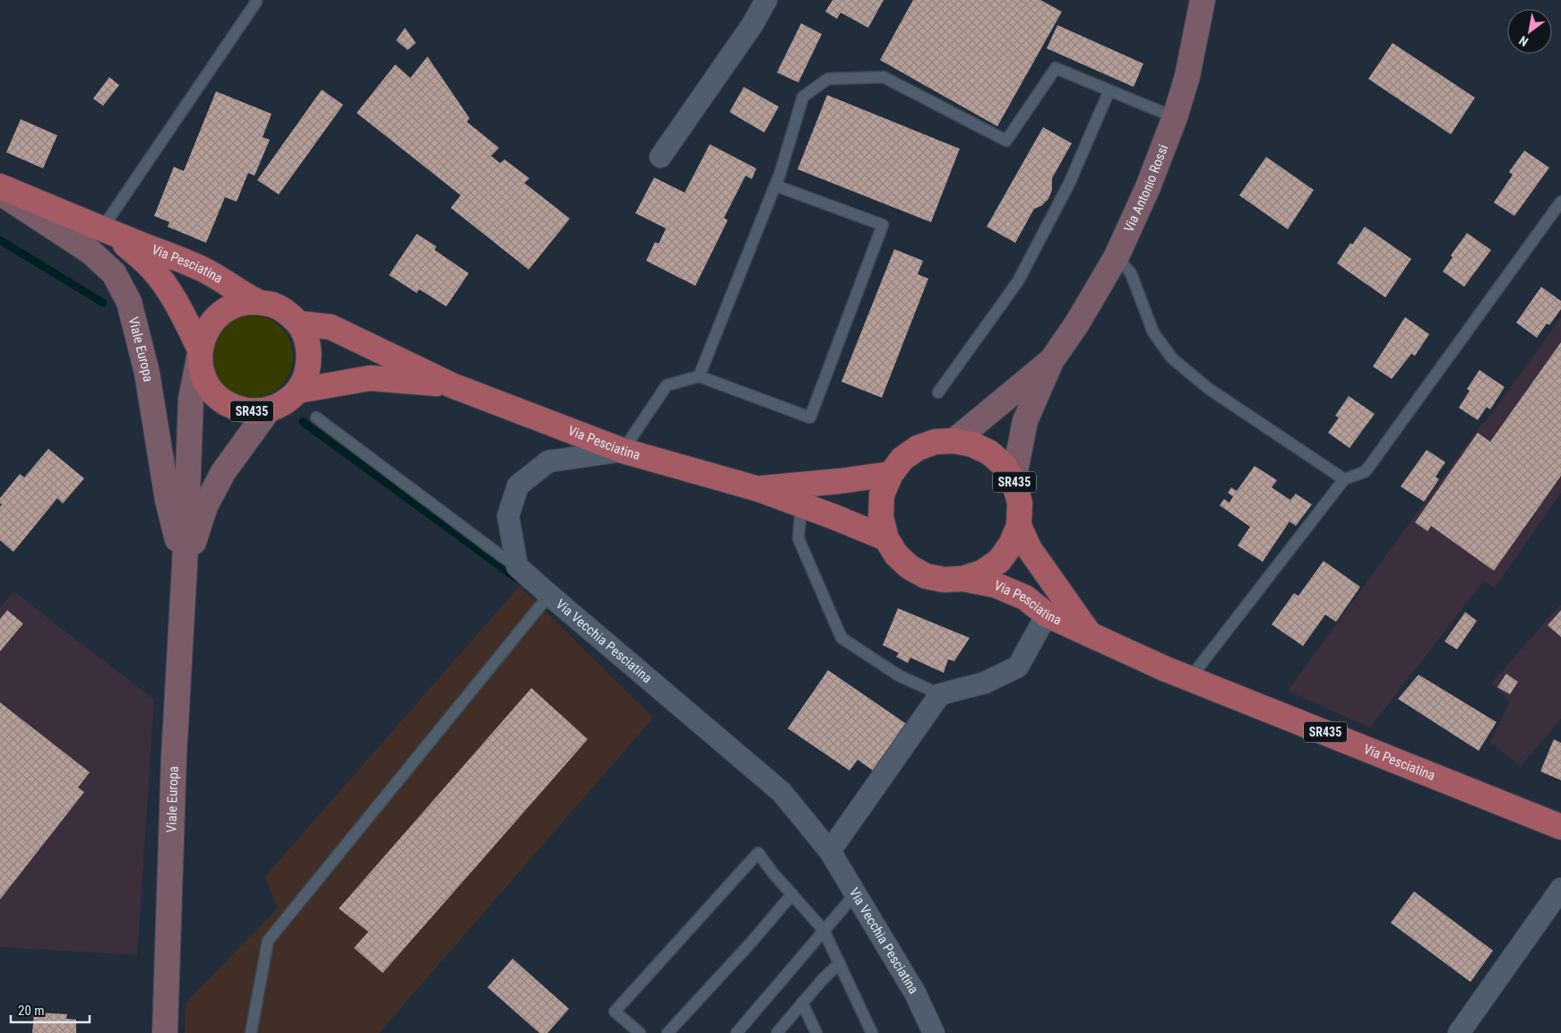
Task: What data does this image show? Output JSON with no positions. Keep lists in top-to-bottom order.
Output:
{
  "streets": {
    "main road": [
      "Via Antonio Rossi",
      "Via Pesciatina",
      "Viale Europa",
      "SR435"
    ],
    "street": ["Via Vecchia Pesciatina"]
  },
  "crossings": [
    ["Via Pesciatina", "Viale Europa"]
  ],
  "scale_bar": "20 m",
  "north": "bottom left"
}
